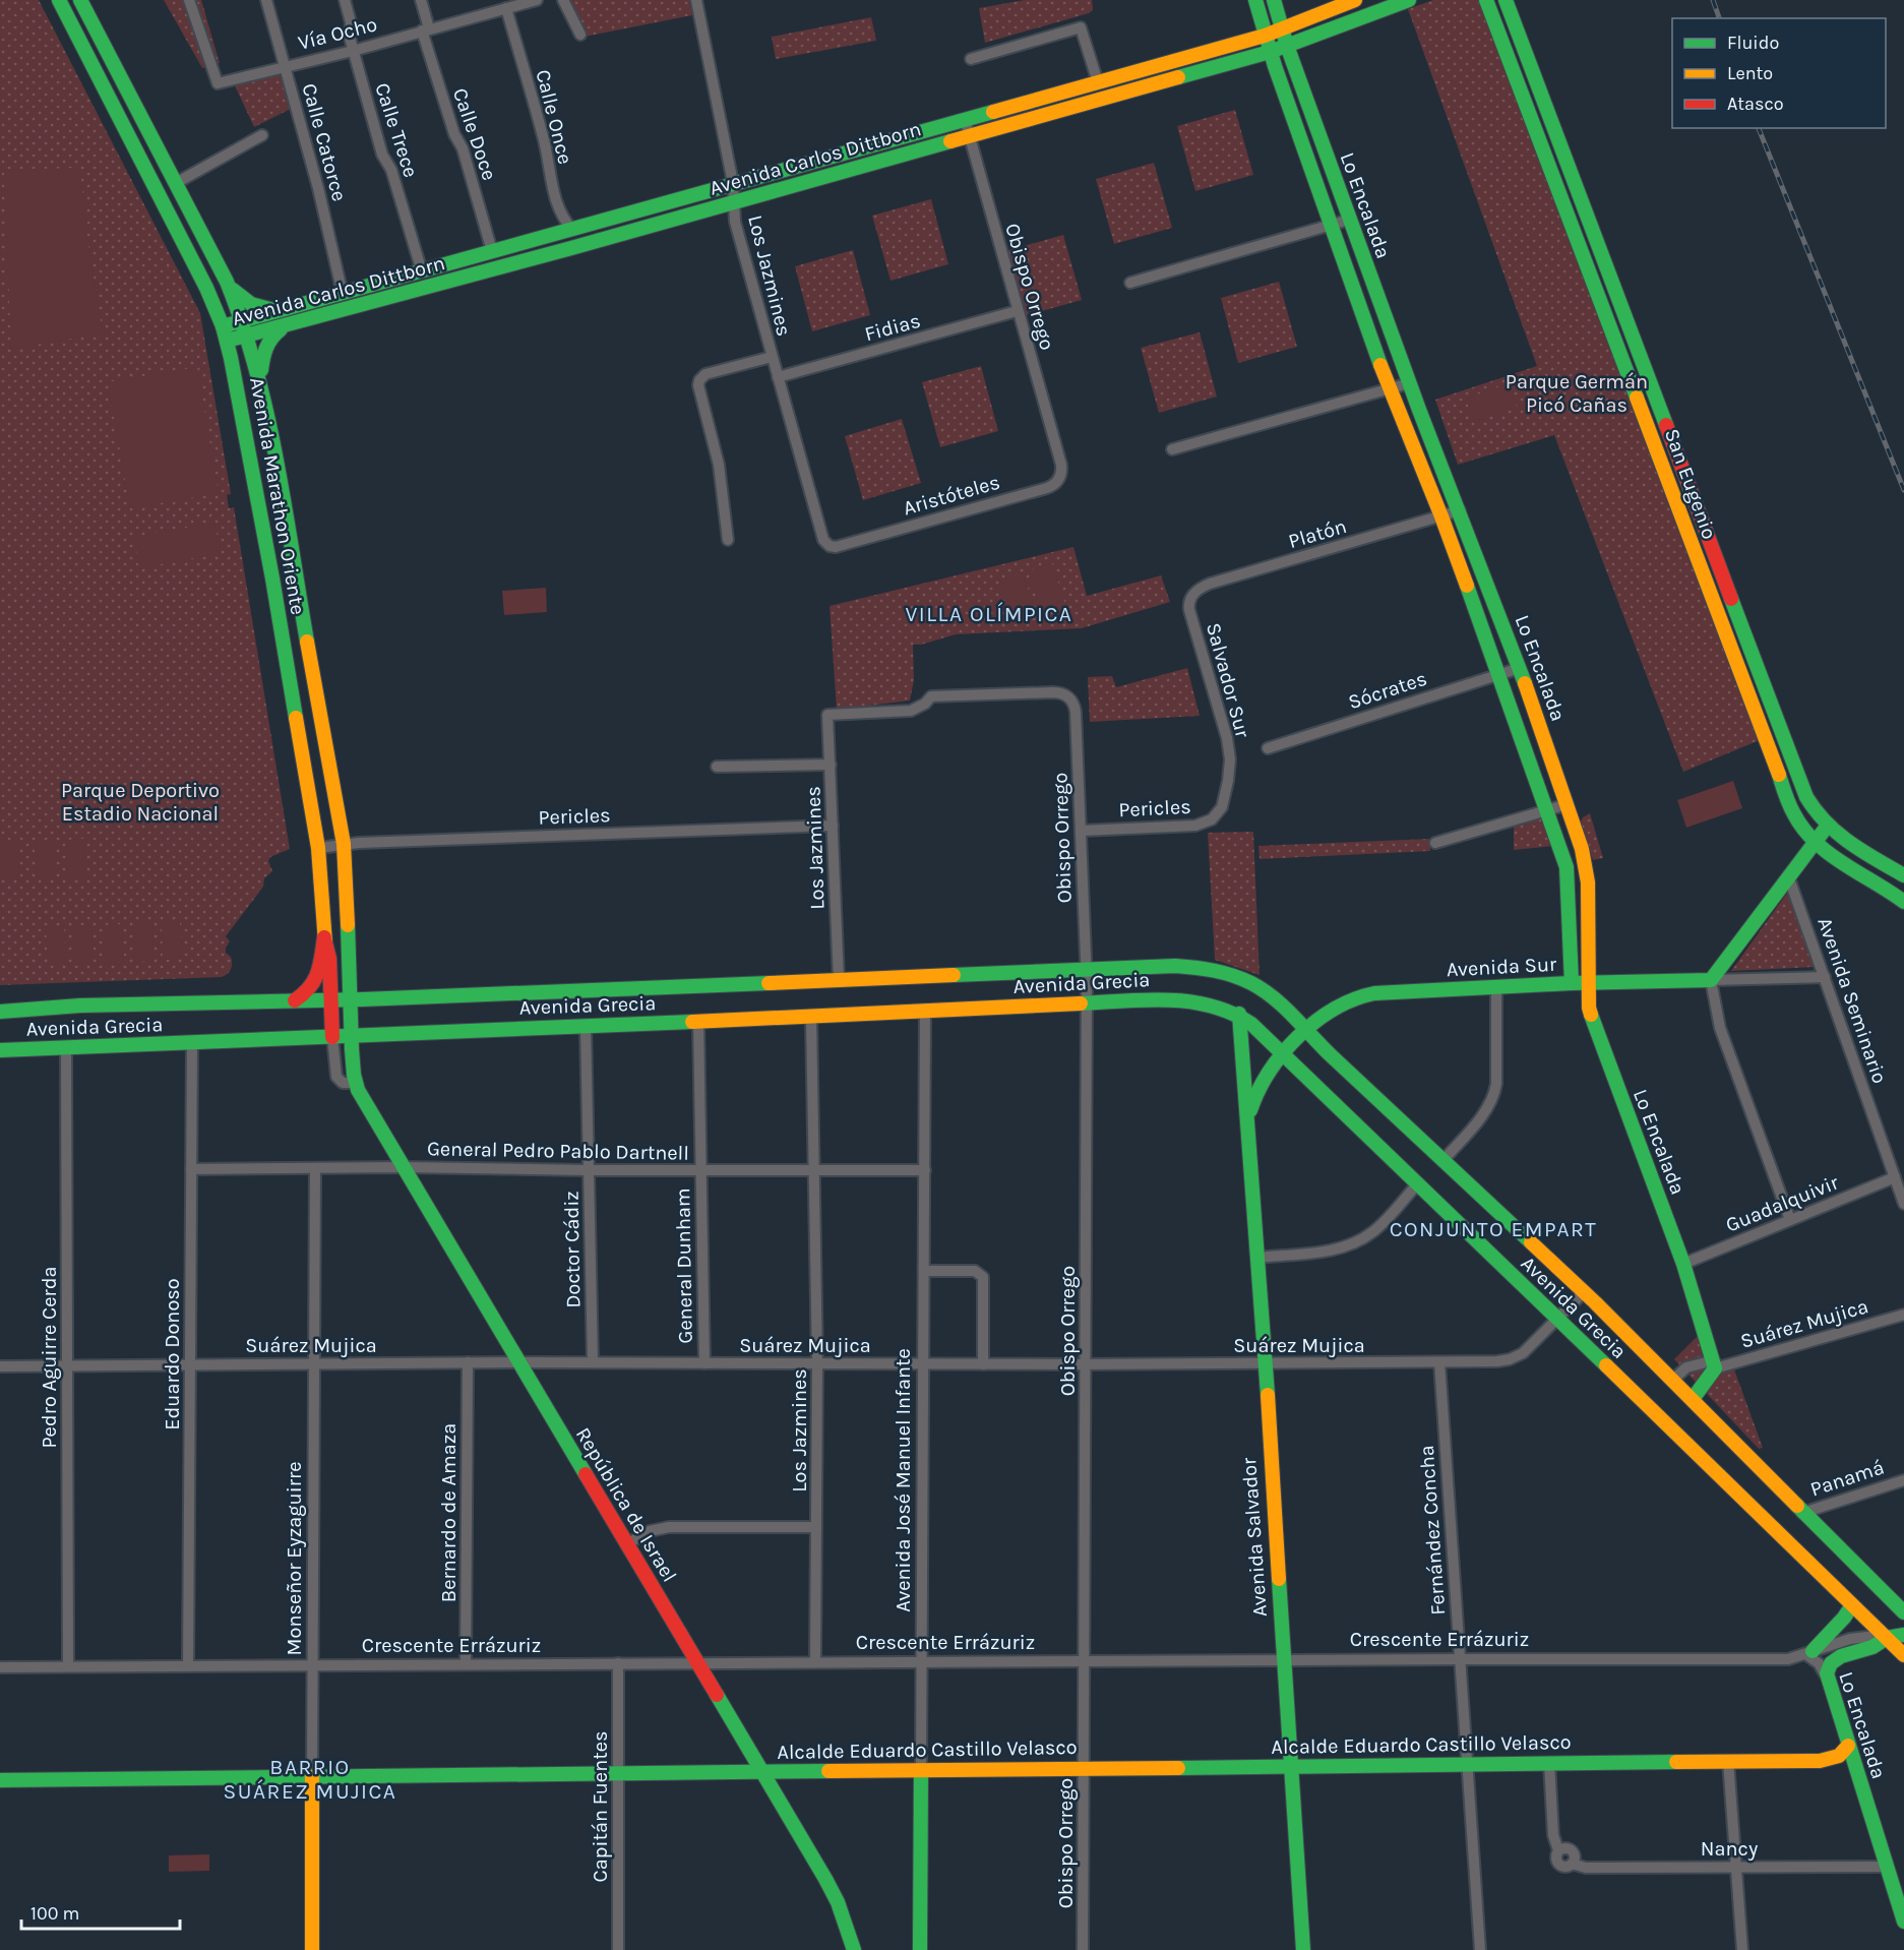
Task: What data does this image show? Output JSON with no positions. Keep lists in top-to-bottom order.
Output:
{
  "streets": {
    "main road": [
      "Avenida Carlos Dittborn",
      "Lo Encalada",
      "San Eugenio",
      "Avenida Marathon Oriente",
      "Avenida Sur",
      "Avenida Grecia",
      "Avenida José Manuel Infante",
      "República de Israel",
      "Avenida Salvador",
      "Monseñor Eyzaguirre",
      "Crescente Errázuriz",
      "Alcalde Eduardo Castillo Velasco"
    ],
    "street": [
      "Vía Ocho",
      "Calle Once",
      "Calle Trece",
      "Calle Doce",
      "Calle Catorce",
      "Los Jazmines",
      "Obispo Orrego",
      "Fidias",
      "Aristóteles",
      "Platón",
      "Salvador Sur",
      "Sócrates",
      "Pericles",
      "Avenida Seminario",
      "General Pedro Pablo Dartnell",
      "Guadalquivir",
      "Doctor Cádiz",
      "General Dunham",
      "Suárez Mujica",
      "Eduardo Donoso",
      "Pedro Aguirre Cerda",
      "Panamá",
      "Bernardo de Amaza",
      "Fernández Concha",
      "Capitán Fuentes",
      "Nancy"
    ]
  },
  "crossings": [
    ["Vía Ocho", "Calle Once"],
    ["Vía Ocho", "Calle Trece"],
    ["Vía Ocho", "Calle Doce"],
    ["Vía Ocho", "Calle Catorce"],
    ["Calle Once", "Avenida Carlos Dittborn"],
    ["Calle Trece", "Avenida Carlos Dittborn"],
    ["Calle Doce", "Avenida Carlos Dittborn"],
    ["Calle Catorce", "Avenida Carlos Dittborn"],
    ["Avenida Carlos Dittborn", "Lo Encalada"],
    ["Avenida Carlos Dittborn", "Los Jazmines"],
    ["Avenida Carlos Dittborn", "Obispo Orrego"],
    ["Avenida Carlos Dittborn", "Avenida Marathon Oriente"],
    ["Lo Encalada", "Platón"],
    ["Lo Encalada", "Sócrates"],
    ["Lo Encalada", "Avenida Sur"],
    ["Lo Encalada", "Guadalquivir"],
    ["Lo Encalada", "Suárez Mujica"],
    ["Lo Encalada", "Crescente Errázuriz"],
    ["Lo Encalada", "Alcalde Eduardo Castillo Velasco"],
    ["Lo Encalada", "Nancy"],
    ["Los Jazmines", "Obispo Orrego"],
    ["Los Jazmines", "Fidias"],
    ["Los Jazmines", "Aristóteles"],
    ["Los Jazmines", "Pericles"],
    ["Los Jazmines", "Avenida Grecia"],
    ["Los Jazmines", "General Pedro Pablo Dartnell"],
    ["Los Jazmines", "Suárez Mujica"],
    ["Los Jazmines", "Crescente Errázuriz"],
    ["Obispo Orrego", "Fidias"],
    ["Obispo Orrego", "Aristóteles"],
    ["Obispo Orrego", "Pericles"],
    ["Obispo Orrego", "Avenida Grecia"],
    ["Obispo Orrego", "Suárez Mujica"],
    ["Obispo Orrego", "Crescente Errázuriz"],
    ["Obispo Orrego", "Alcalde Eduardo Castillo Velasco"],
    ["Avenida Marathon Oriente", "Pericles"],
    ["Avenida Marathon Oriente", "Avenida Grecia"],
    ["Avenida Marathon Oriente", "República de Israel"],
    ["Platón", "Salvador Sur"],
    ["Salvador Sur", "Pericles"],
    ["Avenida Sur", "Avenida Grecia"],
    ["Avenida Sur", "Avenida Seminario"],
    ["Avenida Sur", "Avenida Salvador"],
    ["Avenida Grecia", "Doctor Cádiz"],
    ["Avenida Grecia", "General Dunham"],
    ["Avenida Grecia", "Suárez Mujica"],
    ["Avenida Grecia", "Eduardo Donoso"],
    ["Avenida Grecia", "Pedro Aguirre Cerda"],
    ["Avenida Grecia", "Panamá"],
    ["Avenida Grecia", "Avenida José Manuel Infante"],
    ["Avenida Grecia", "República de Israel"],
    ["Avenida Grecia", "Avenida Salvador"],
    ["Avenida Grecia", "Crescente Errázuriz"],
    ["Avenida Seminario", "Guadalquivir"],
    ["General Pedro Pablo Dartnell", "Doctor Cádiz"],
    ["General Pedro Pablo Dartnell", "General Dunham"],
    ["General Pedro Pablo Dartnell", "Eduardo Donoso"],
    ["General Pedro Pablo Dartnell", "Avenida José Manuel Infante"],
    ["General Pedro Pablo Dartnell", "República de Israel"],
    ["General Pedro Pablo Dartnell", "Monseñor Eyzaguirre"],
    ["Doctor Cádiz", "Suárez Mujica"],
    ["General Dunham", "Suárez Mujica"],
    ["Suárez Mujica", "Eduardo Donoso"],
    ["Suárez Mujica", "Pedro Aguirre Cerda"],
    ["Suárez Mujica", "Avenida José Manuel Infante"],
    ["Suárez Mujica", "República de Israel"],
    ["Suárez Mujica", "Bernardo de Amaza"],
    ["Suárez Mujica", "Fernández Concha"],
    ["Suárez Mujica", "Avenida Salvador"],
    ["Suárez Mujica", "Monseñor Eyzaguirre"],
    ["Eduardo Donoso", "Crescente Errázuriz"],
    ["Pedro Aguirre Cerda", "Crescente Errázuriz"],
    ["Avenida José Manuel Infante", "Crescente Errázuriz"],
    ["Avenida José Manuel Infante", "Alcalde Eduardo Castillo Velasco"],
    ["República de Israel", "Crescente Errázuriz"],
    ["República de Israel", "Alcalde Eduardo Castillo Velasco"],
    ["Bernardo de Amaza", "Crescente Errázuriz"],
    ["Fernández Concha", "Crescente Errázuriz"],
    ["Fernández Concha", "Alcalde Eduardo Castillo Velasco"],
    ["Avenida Salvador", "Crescente Errázuriz"],
    ["Avenida Salvador", "Alcalde Eduardo Castillo Velasco"],
    ["Monseñor Eyzaguirre", "Crescente Errázuriz"],
    ["Monseñor Eyzaguirre", "Alcalde Eduardo Castillo Velasco"],
    ["Crescente Errázuriz", "Capitán Fuentes"],
    ["Alcalde Eduardo Castillo Velasco", "Capitán Fuentes"],
    ["Alcalde Eduardo Castillo Velasco", "Nancy"]
  ],
  "districts": ["VILLA OLÍMPICA", "CONJUNTO EMPART", "BARRIO SUÁREZ MUJICA"],
  "parks": ["Parque Germán Picó Cañas", "Parque Deportivo Estadio Nacional"],
  "legend": ["Fluido", "Lento", "Atasco"],
  "scale_bar": "100 m"
}
